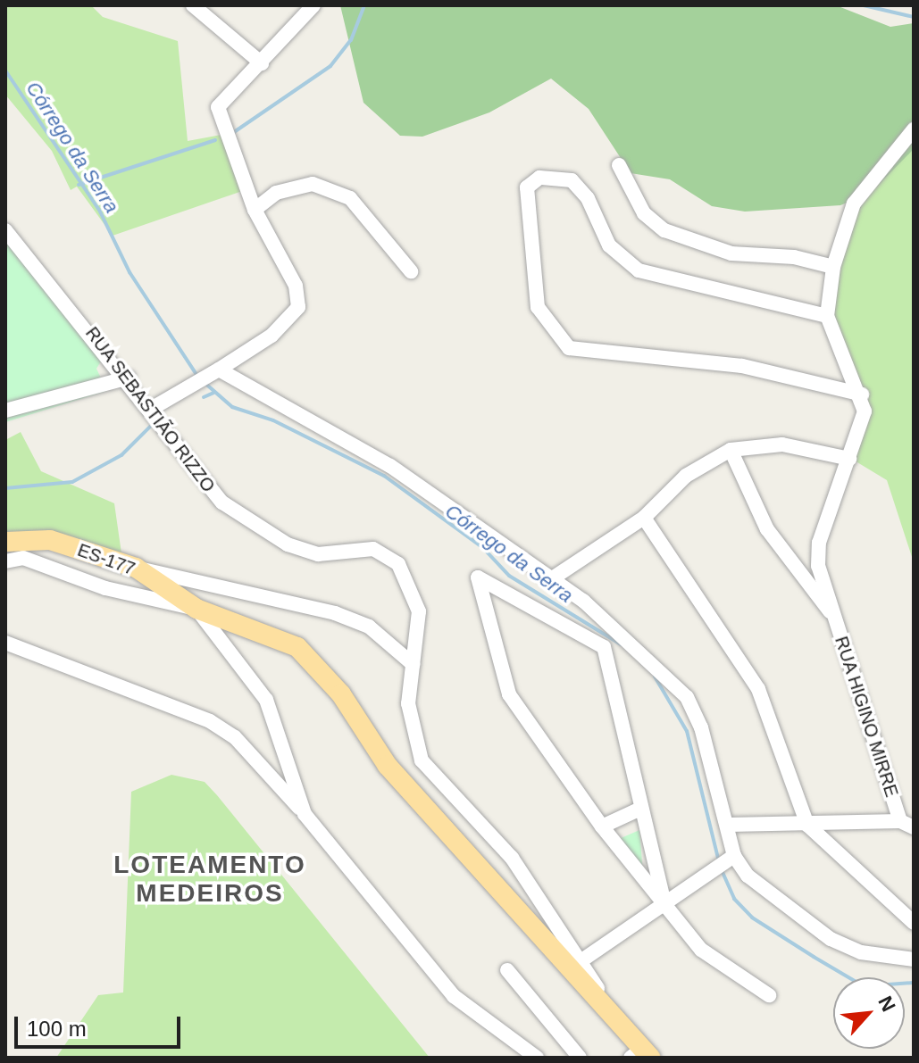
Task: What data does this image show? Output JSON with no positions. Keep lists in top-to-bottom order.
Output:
{
  "streets": {
    "main road": ["ES-177"],
    "street": ["RUA SEBASTIÃO RIZZO", "RUA HIGINO MIRRE"]
  },
  "crossings": [
    ["RUA SEBASTIÃO RIZZO", "ES-177"]
  ],
  "districts": ["LOTEAMENTO MEDEIROS"],
  "water": ["Córrego da Serra"],
  "scale_bar": "100 m",
  "north": "top right"
}
